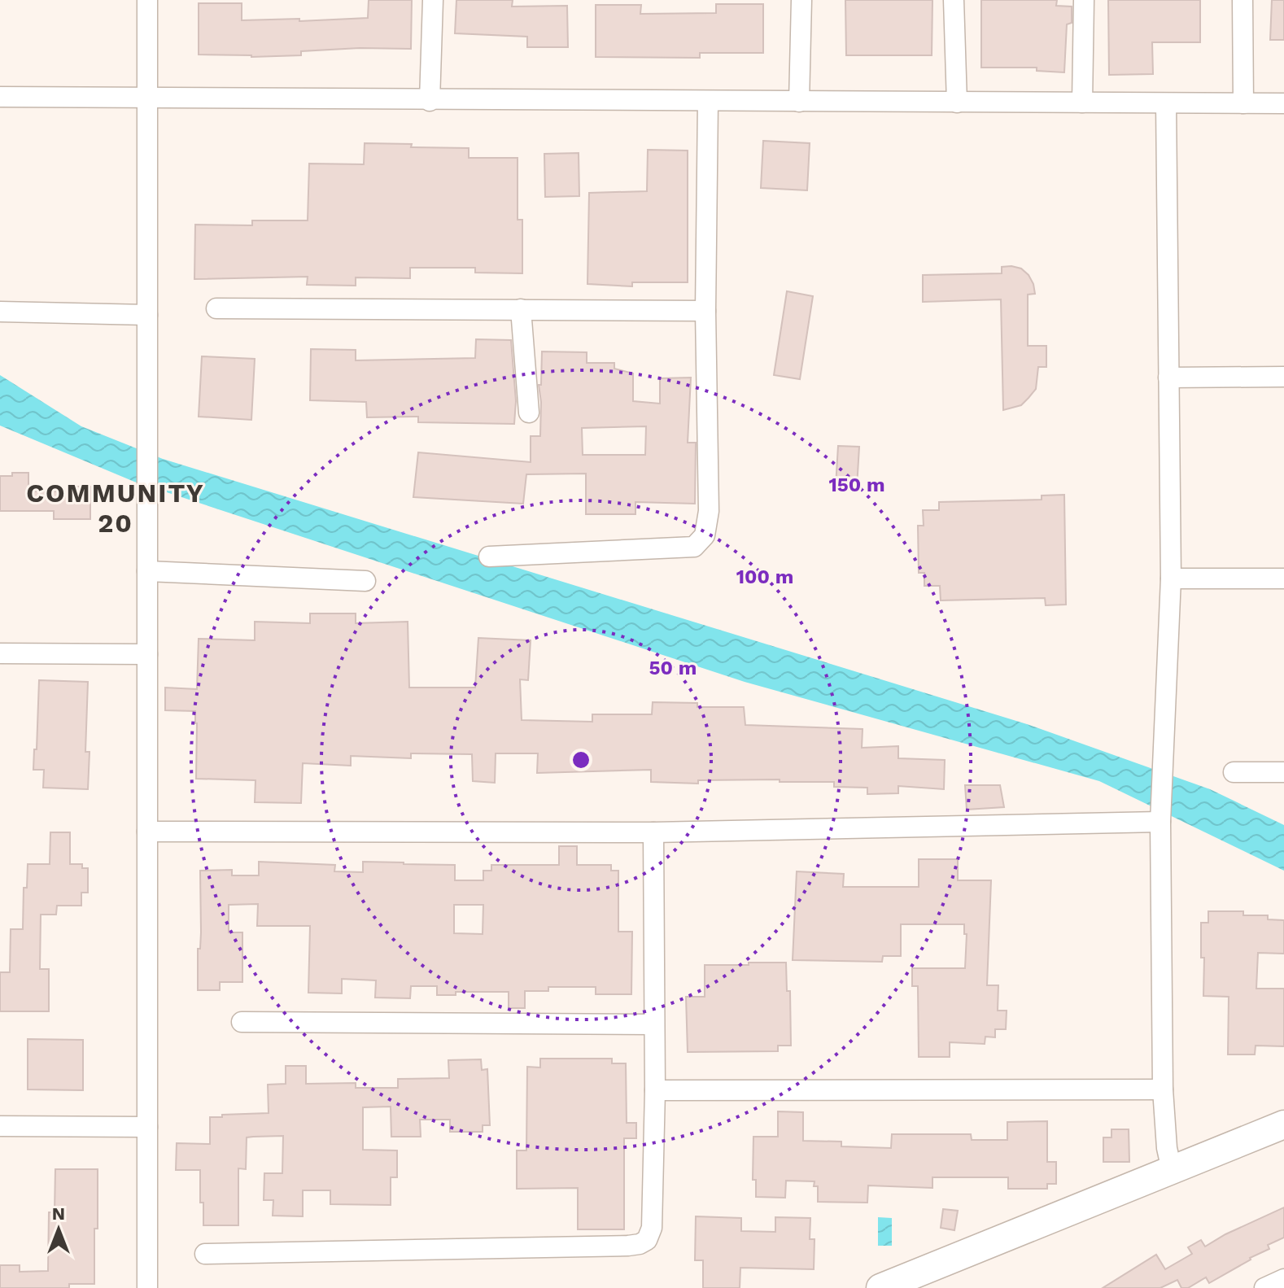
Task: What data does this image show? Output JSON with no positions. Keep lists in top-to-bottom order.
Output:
{
  "districts": ["COMMUNITY 20"],
  "north": "top",
  "rings": ["150 m", "100 m", "50 m"]
}
